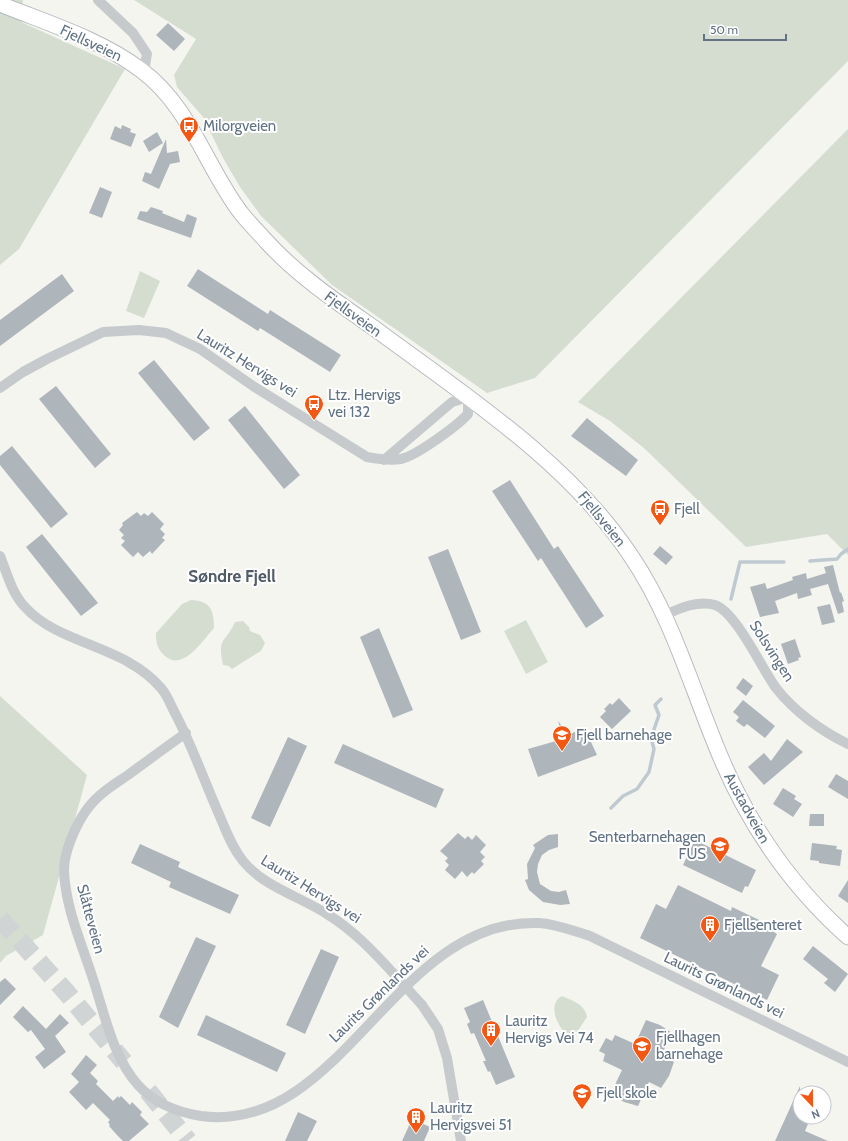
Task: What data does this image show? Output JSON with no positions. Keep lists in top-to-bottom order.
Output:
{
  "streets": {
    "main road": ["Fjellsveien", "Austadveien"],
    "street": [
      "Lauritz Hervigs vei",
      "Solsvingen",
      "Laurtiz Hervigs vei",
      "Slåtteveien",
      "Laurits Grønlands vei"
    ]
  },
  "crossings": [
    ["Fjellsveien", "Lauritz Hervigs vei"],
    ["Fjellsveien", "Solsvingen"],
    ["Fjellsveien", "Austadveien"],
    ["Laurtiz Hervigs vei", "Slåtteveien"],
    ["Slåtteveien", "Laurits Grønlands vei"]
  ],
  "districts": ["Søndre Fjell"],
  "places": {
    "bus stop": ["Milorgveien", "Ltz. Hervigs vei 132", "Fjell"],
    "school or university": [
      "Fjell barnehage",
      "Senterbarnehagen FUS",
      "Fjellhagen barnehage",
      "Fjell skole"
    ],
    "building": ["Fjellsenteret", "Lauritz Hervigs Vei 74", "Lauritz Hervigsvei 51"]
  },
  "scale_bar": "50 m",
  "north": "bottom"
}
